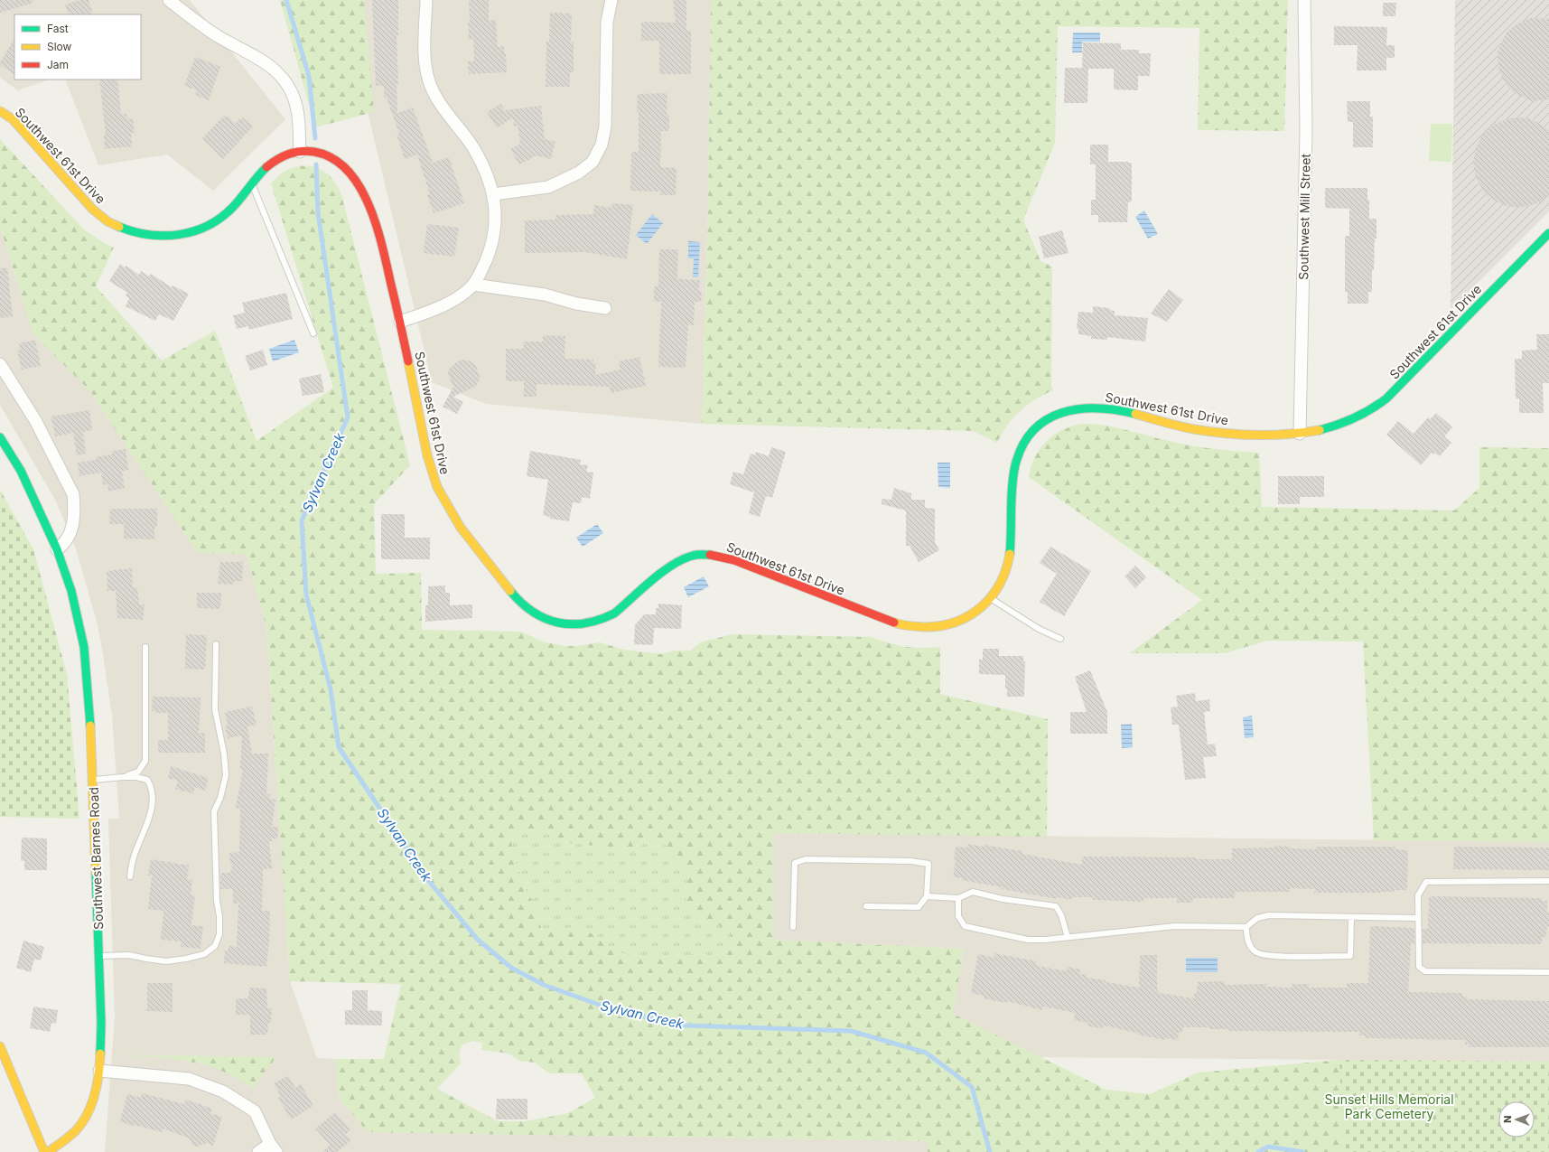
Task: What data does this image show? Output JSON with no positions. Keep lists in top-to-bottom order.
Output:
{
  "streets": {
    "street": ["Southwest 61st Drive", "Southwest Mill Street", "Southwest Barnes Road"]
  },
  "crossings": [
    ["Southwest 61st Drive", "Southwest Mill Street"]
  ],
  "water": ["Sylvan Creek"],
  "parks": ["Sunset Hills Memorial Park Cemetery"],
  "legend": ["Fast", "Slow", "Jam"],
  "north": "left"
}
